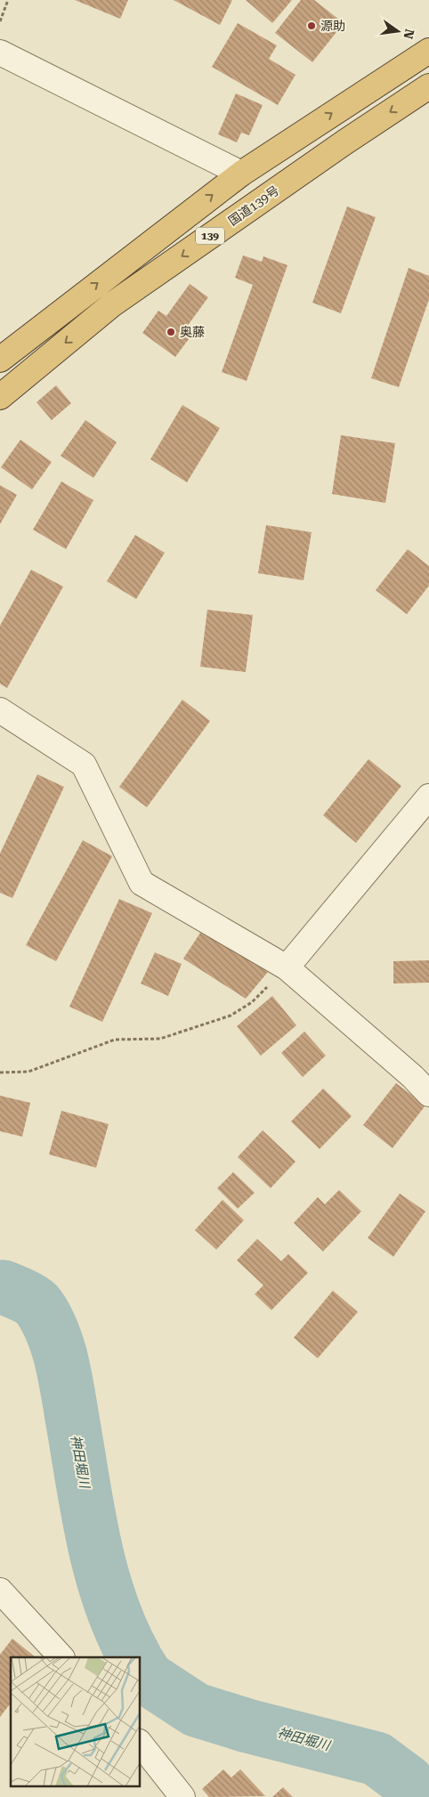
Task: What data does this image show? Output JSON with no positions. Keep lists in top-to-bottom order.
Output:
{
  "streets": {
    "highway": ["国道139号", "139"]
  },
  "water": ["神田堀川"],
  "places": ["源助", "奥藤"],
  "north": "right"
}
